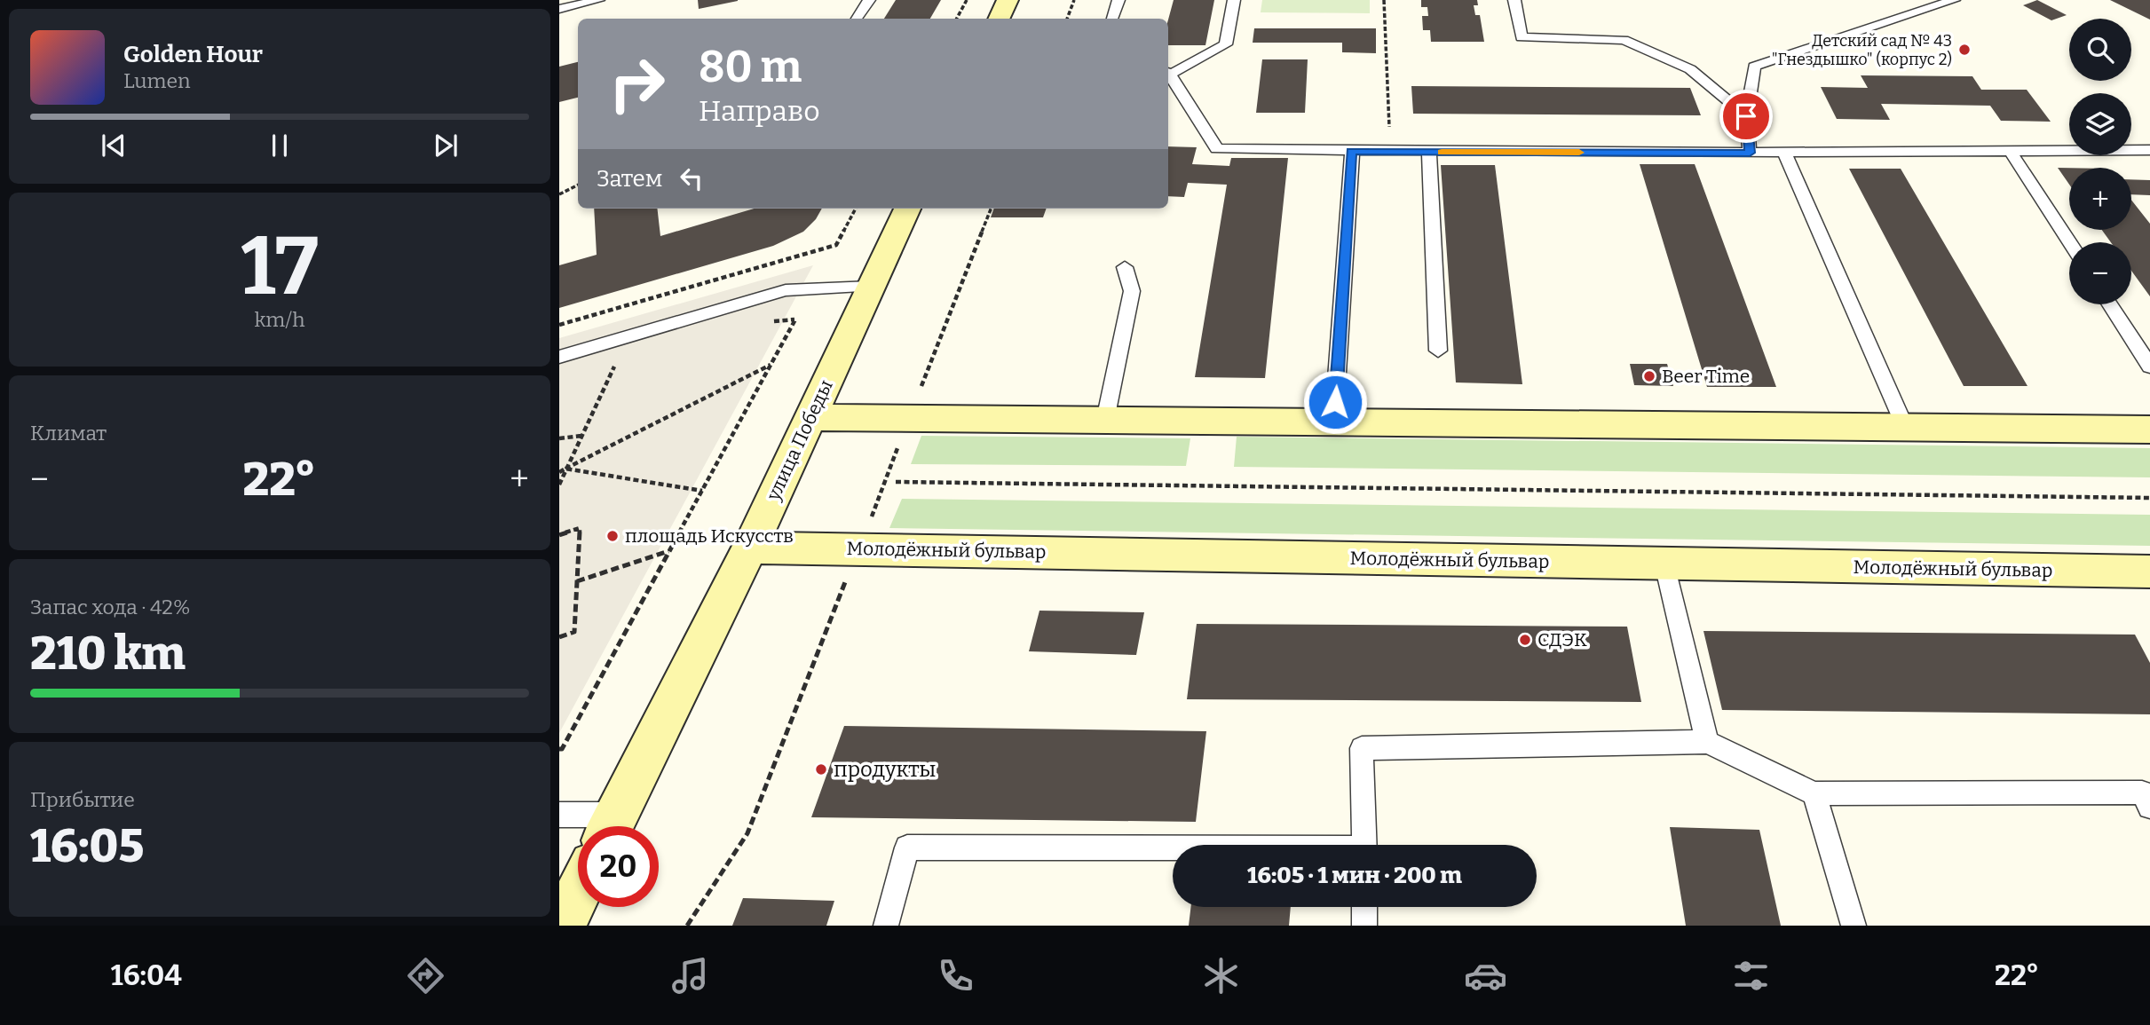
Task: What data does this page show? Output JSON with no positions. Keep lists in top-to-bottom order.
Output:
{
  "streets": {
    "main road": ["улица Победы", "Молодёжный бульвар"]
  },
  "crossings": [
    ["улица Победы", "Молодёжный бульвар"]
  ],
  "places": [
    "Детский сад № 43 \"Гнездышко\" (корпус 2)",
    "Beer Time",
    "площадь Искусств",
    "СДЭК",
    "продукты"
  ],
  "page": {
    "map_buttons": ["+", "−"],
    "turn": ["80 m", "Направо"],
    "song": ["Golden Hour", "Lumen"],
    "then": "Затем",
    "tile": [
      ["17", "km/h"],
      "Климат",
      ["Запас хода · 42%", "210 km"],
      ["Прибытие", "16:05"]
    ],
    "heat": ["−", "22°", "+"],
    "limit": "20",
    "trip": "16:05 · 1 мин · 200 m",
    "tabs": ["16:04", "22°"]
  }
}
